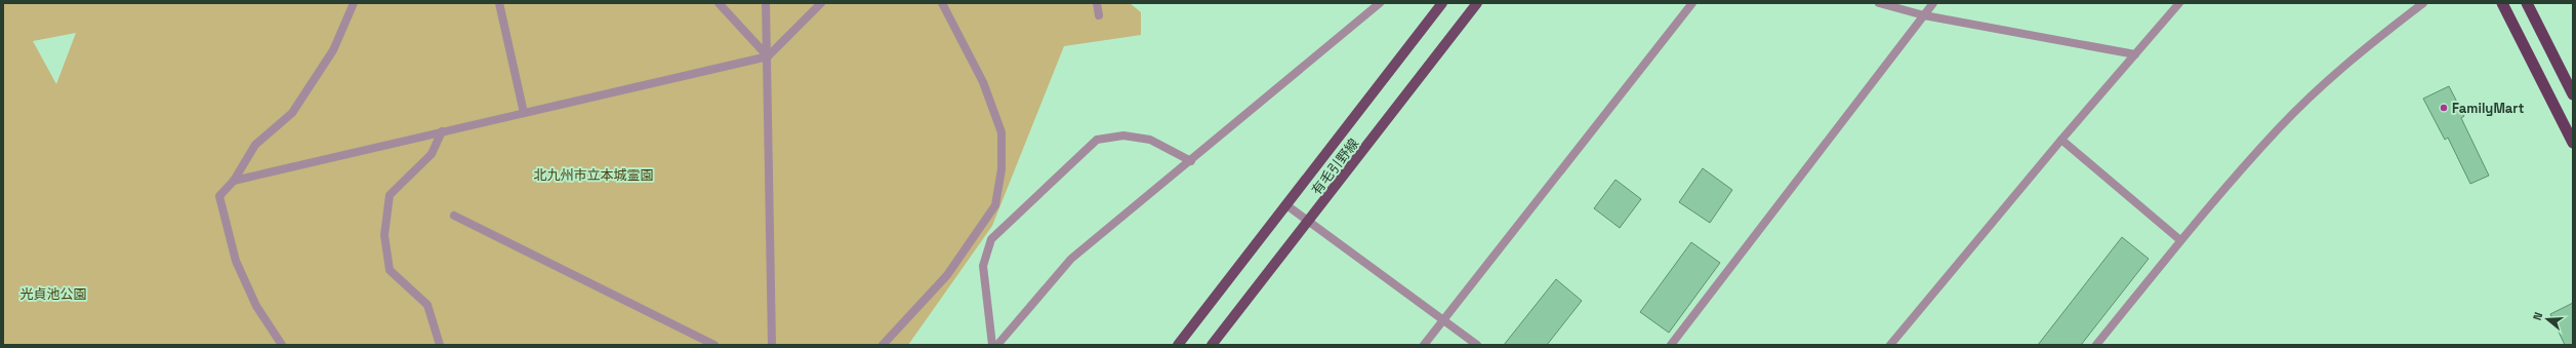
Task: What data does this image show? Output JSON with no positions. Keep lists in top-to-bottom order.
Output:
{
  "streets": {
    "main road": ["有毛引野線"]
  },
  "parks": ["北九州市立本城霊園", "光貞池公園"],
  "places": ["FamilyMart"],
  "north": "left"
}
